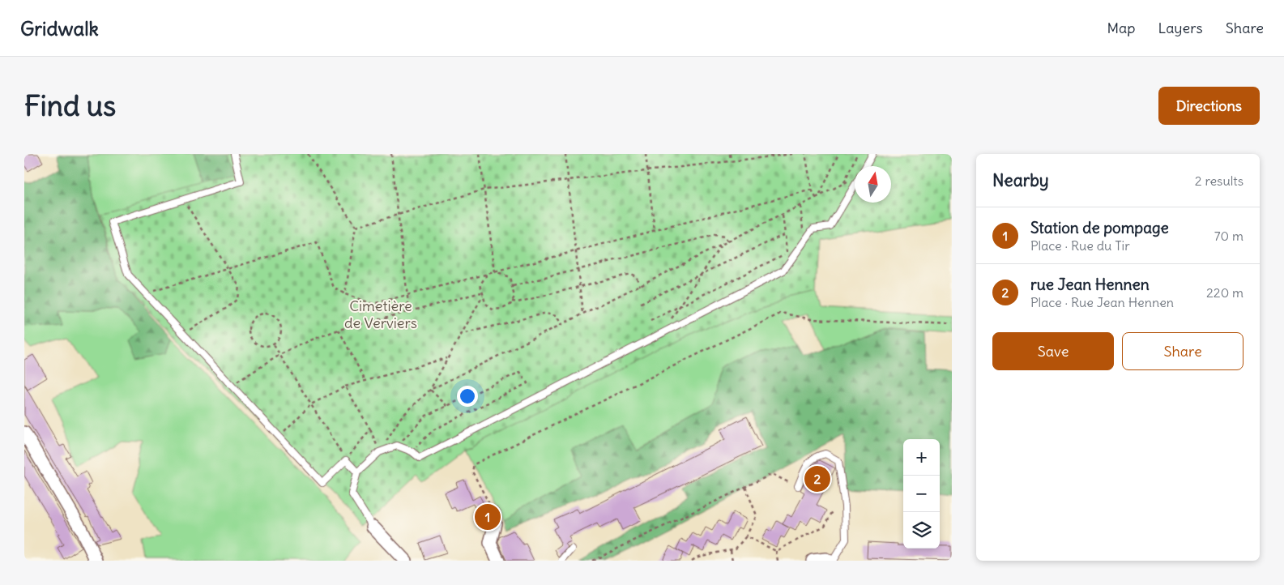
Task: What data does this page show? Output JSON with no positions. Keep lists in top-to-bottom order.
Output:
{
  "parks": ["Cimetière de Verviers"],
  "north": "top",
  "page": {
    "header": "Gridwalk",
    "nav": ["Map", "Layers", "Share"],
    "buttons": [
      "Directions",
      ["Save", "Share"]
    ],
    "title": "Find us",
    "heading": ["Nearby", "2 results"],
    "list": [
      {
        "mark": "1",
        "name": "Station de pompage",
        "note": "Place · Rue du Tir",
        "value": "70 m"
      },
      {
        "mark": "2",
        "name": "rue Jean Hennen",
        "note": "Place · Rue Jean Hennen",
        "value": "220 m"
      }
    ],
    "map_buttons": ["+", "−"],
    "pins": ["2", "1"]
  }
}
